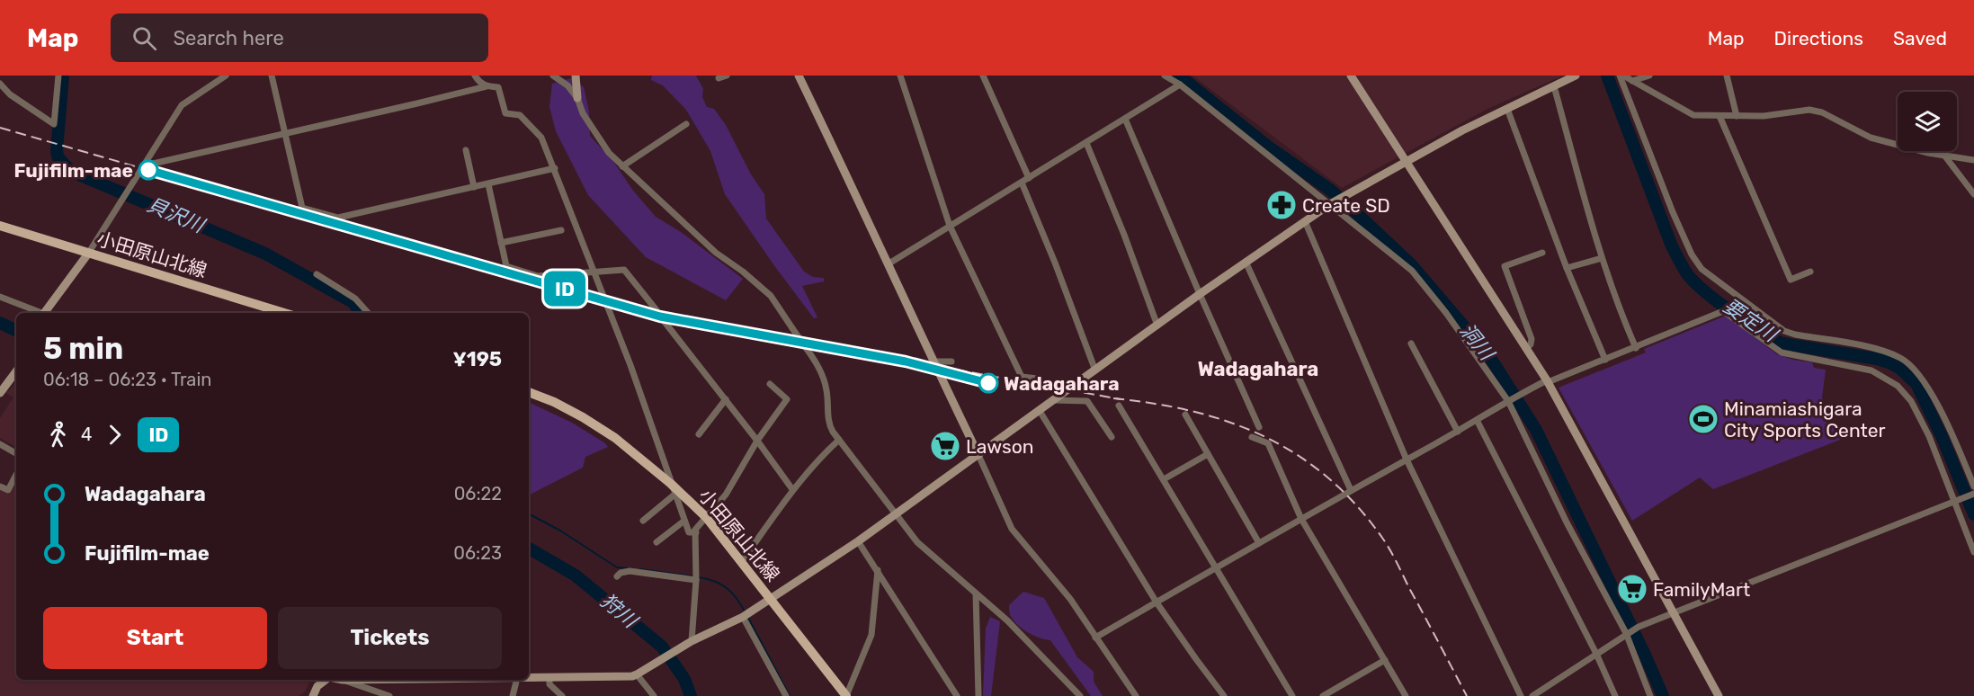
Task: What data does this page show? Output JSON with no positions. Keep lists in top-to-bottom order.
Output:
{
  "streets": {
    "main road": ["小田原山北線"]
  },
  "districts": ["Wadagahara"],
  "water": [
    "貝沢川",
    "要定川",
    "洞川",
    "狩川"
  ],
  "places": {
    "other": ["Fujifilm-mae", "Wadagahara"],
    "pharmacy": ["Create SD"],
    "sports": ["Minamiashigara City Sports Center"],
    "supermarket": ["Lawson", "FamilyMart"]
  },
  "page": {
    "header": "Map",
    "search": "Search here",
    "nav": ["Map", "Directions", "Saved"],
    "on_map": "ID",
    "heading": ["5 min", "06:18 – 06:23 · Train", "¥195"],
    "legs": ["4", "ID"],
    "list": [
      {
        "name": "Wadagahara",
        "value": "06:22"
      },
      {
        "name": "Fujifilm-mae",
        "value": "06:23"
      }
    ],
    "buttons": ["Start", "Tickets"]
  }
}
